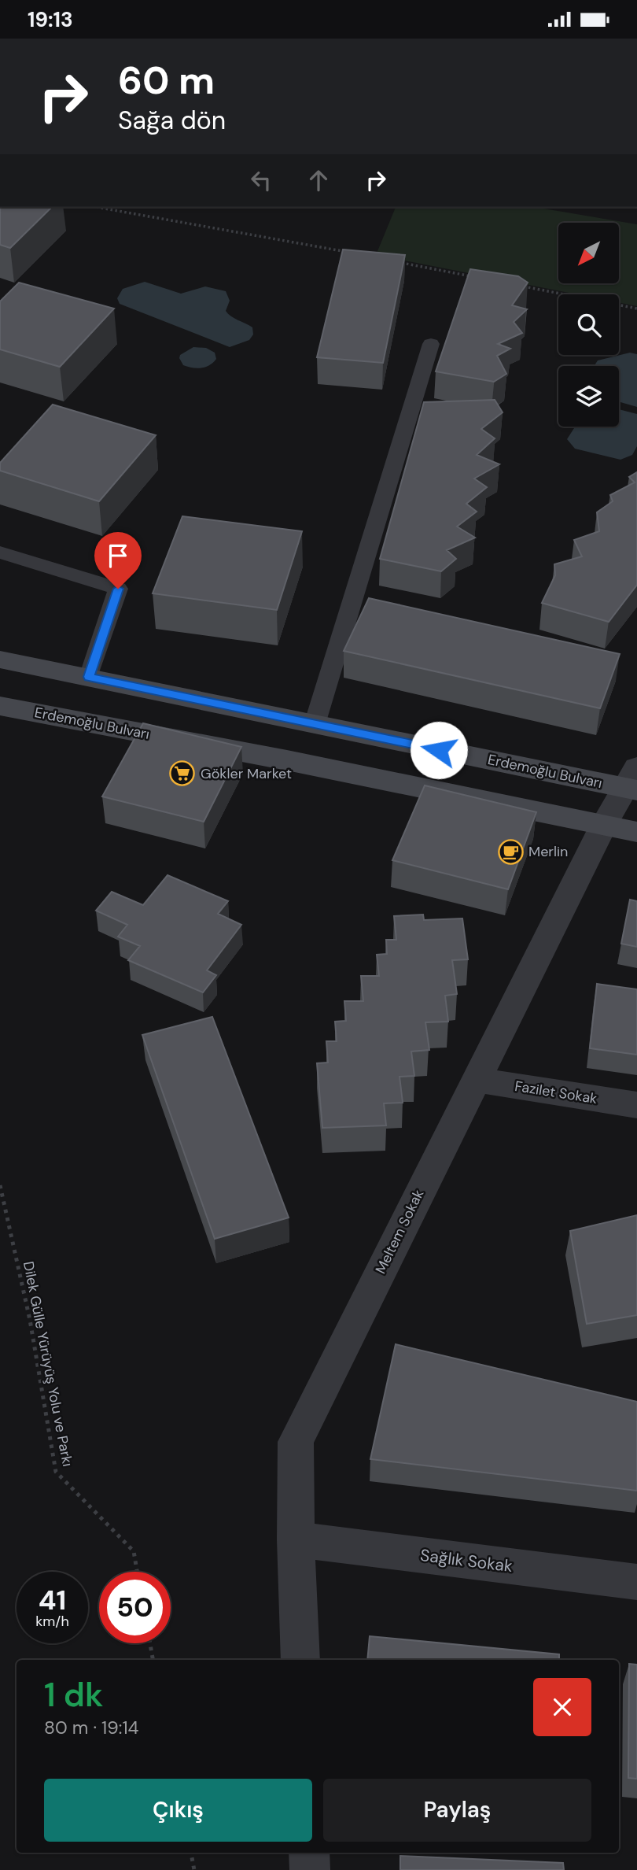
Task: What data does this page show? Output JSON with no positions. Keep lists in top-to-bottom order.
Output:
{
  "streets": {
    "main road": ["Erdemoğlu Bulvarı"],
    "street": ["Fazilet Sokak", "Meltem Sokak", "Sağlık Sokak"],
    "path": ["Dilek Gülle Yürüyüş Yolu ve Parkı"]
  },
  "crossings": [
    ["Erdemoğlu Bulvarı", "Meltem Sokak"],
    ["Fazilet Sokak", "Meltem Sokak"],
    ["Meltem Sokak", "Sağlık Sokak"]
  ],
  "places": {
    "supermarket": ["Gökler Market"],
    "cafe": ["Merlin"]
  },
  "north": "bottom left",
  "page": {
    "status": "19:13",
    "turn": ["60 m", "Sağa dön"],
    "speed": "41 km/h",
    "limit": "50",
    "heading": ["1 dk", "80 m · 19:14"],
    "buttons": ["Çıkış", "Paylaş"]
  }
}
